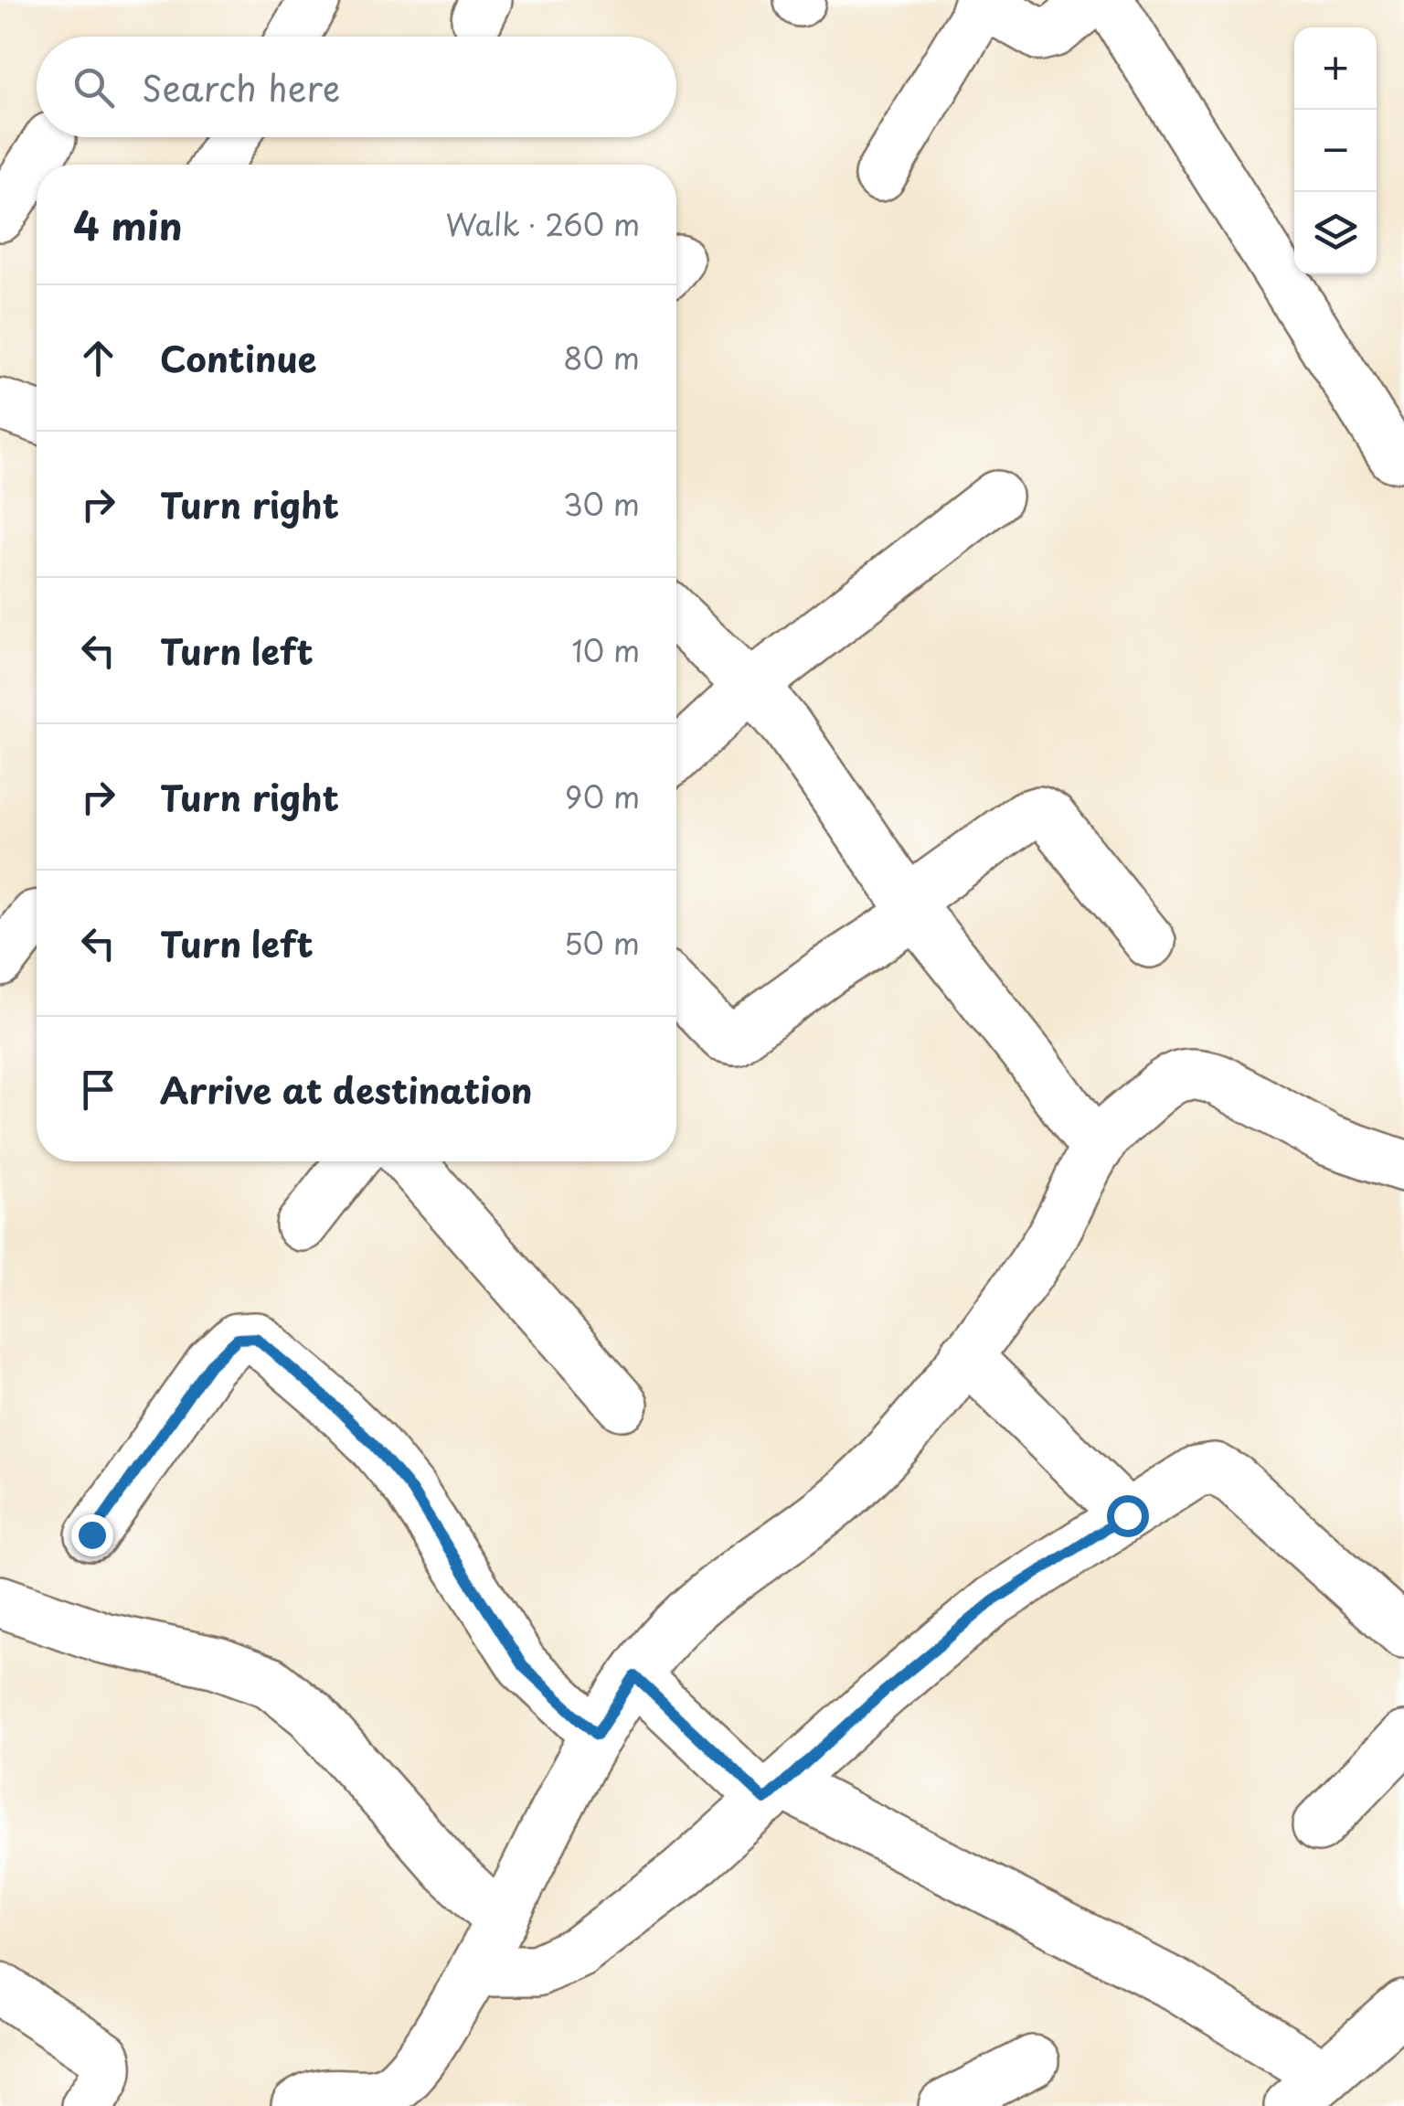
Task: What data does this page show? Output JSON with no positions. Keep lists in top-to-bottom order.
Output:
{
  "page": {
    "map_buttons": ["+", "−"],
    "search": "Search here",
    "heading": ["4 min", "Walk · 260 m"],
    "list": [
      ["Continue", "80 m"],
      ["Turn right", "30 m"],
      ["Turn left", "10 m"],
      ["Turn right", "90 m"],
      ["Turn left", "50 m"],
      "Arrive at destination"
    ]
  }
}
